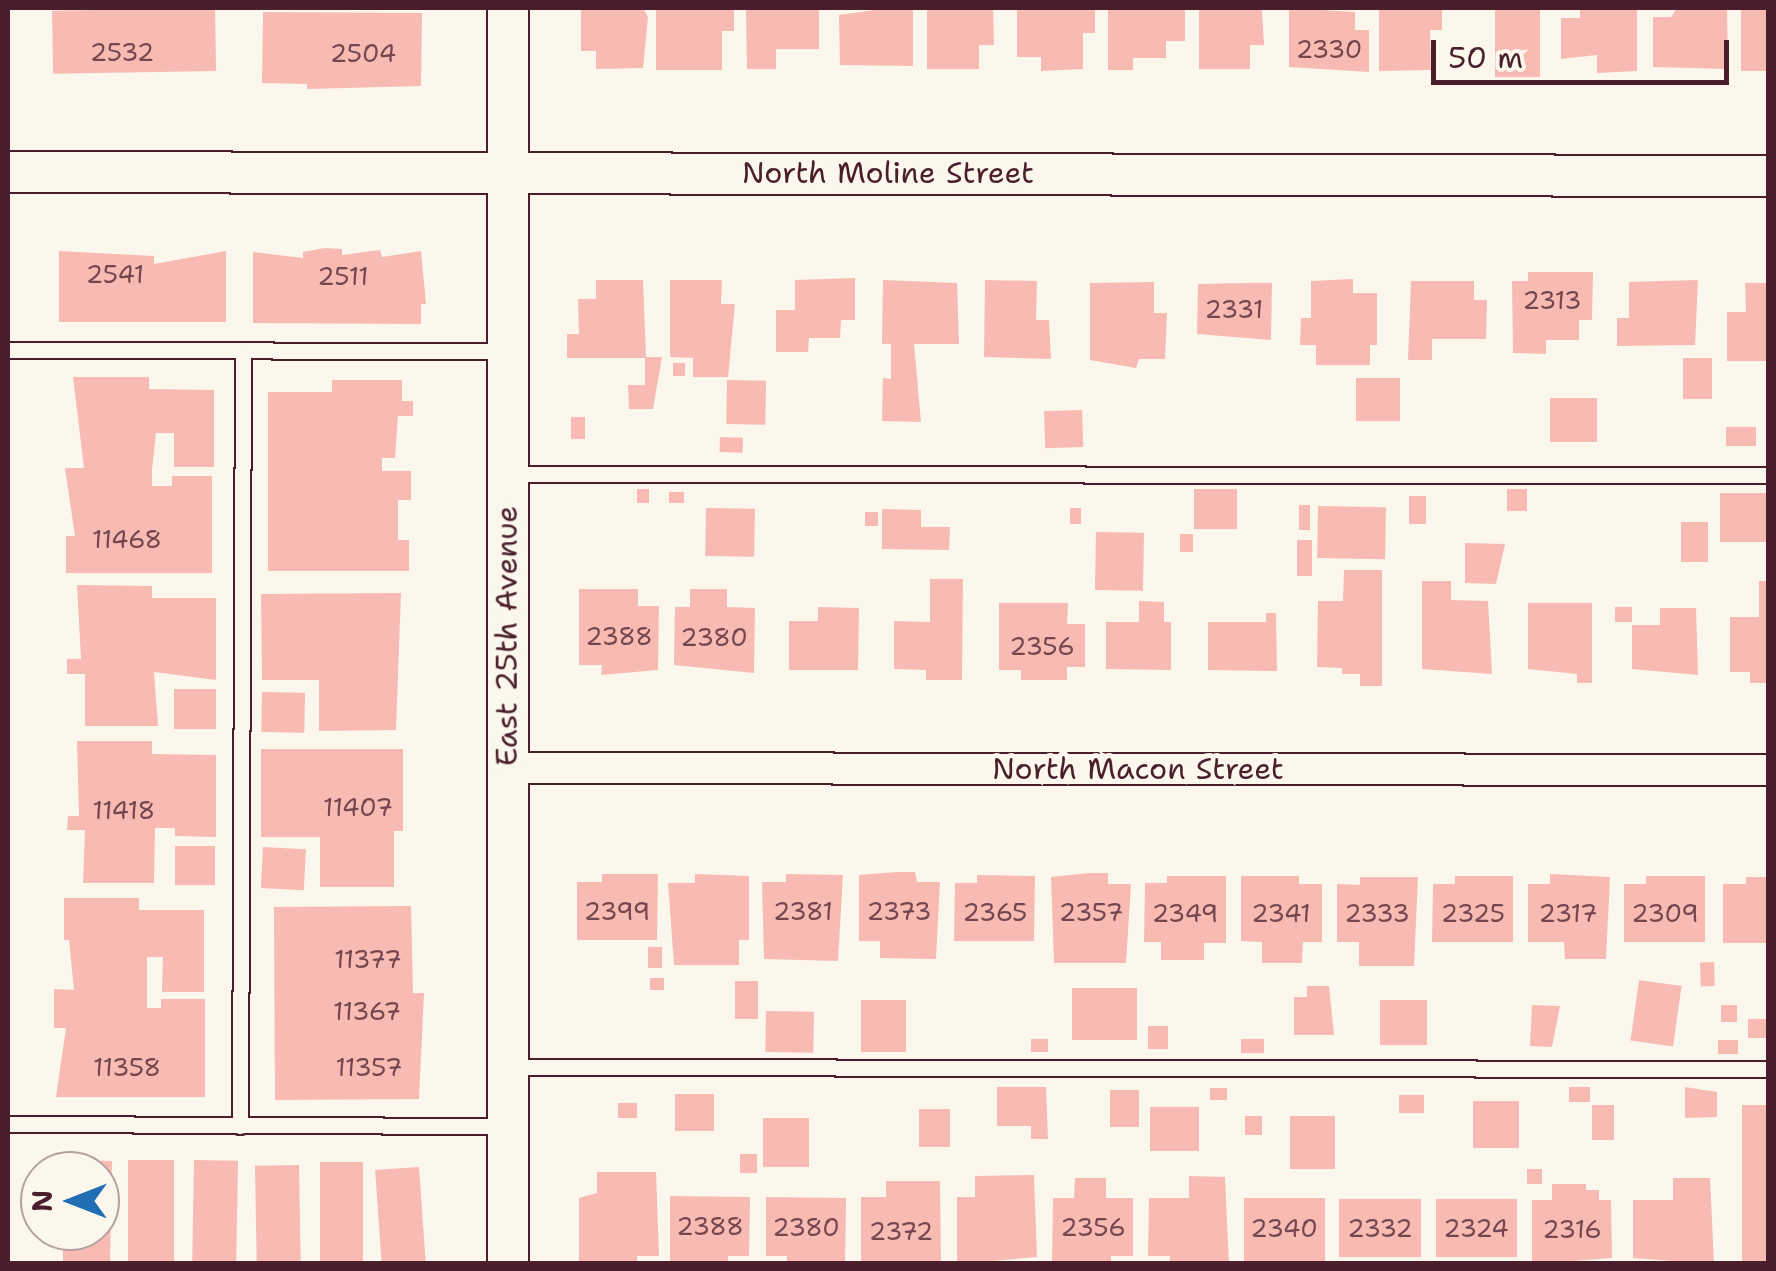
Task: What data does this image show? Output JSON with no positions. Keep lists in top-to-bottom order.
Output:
{
  "streets": {
    "street": ["North Moline Street", "East 25th Avenue", "North Macon Street"]
  },
  "crossings": [
    ["North Moline Street", "East 25th Avenue"],
    ["East 25th Avenue", "North Macon Street"]
  ],
  "house_numbers": [
    "2330",
    "2532",
    "2504",
    "2541",
    "2511",
    "2313",
    "2331",
    "11468",
    "2388",
    "2380",
    "2356",
    "11407",
    "11418",
    "2399",
    "2381",
    "2373",
    "2365",
    "2357",
    "2349",
    "2341",
    "2333",
    "2325",
    "2317",
    "2309",
    "11377",
    "11367",
    "11358",
    "11357",
    "2388",
    "2380",
    "2356",
    "2340",
    "2332",
    "2324",
    "2316",
    "2372"
  ],
  "scale_bar": "50 m",
  "north": "left"
}
